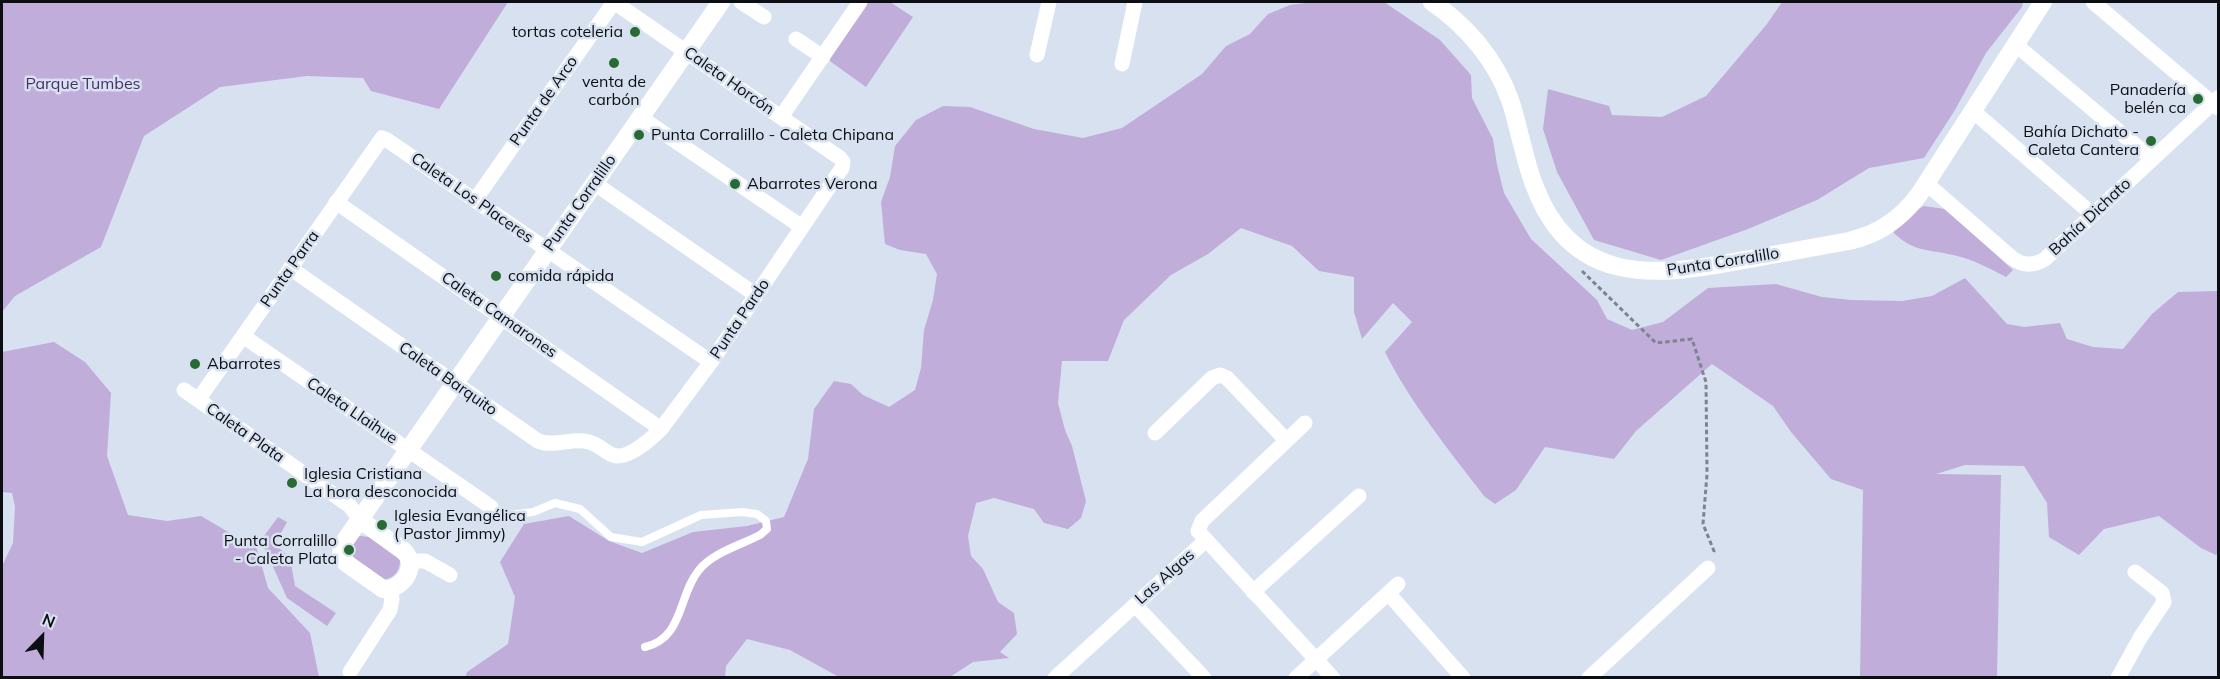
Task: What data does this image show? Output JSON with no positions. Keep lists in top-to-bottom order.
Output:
{
  "streets": {
    "street": [
      "Caleta Horcón",
      "Punta de Arco",
      "Caleta Los Placeres",
      "Punta Corralillo",
      "Bahía Dichato",
      "Punta Parra",
      "Caleta Camarones",
      "Punta Pardo",
      "Caleta Barquito",
      "Caleta Llaihue",
      "Caleta Plata",
      "Las Algas"
    ]
  },
  "crossings": [
    ["Caleta Horcón", "Punta de Arco"],
    ["Caleta Horcón", "Punta Corralillo"],
    ["Caleta Horcón", "Punta Pardo"],
    ["Punta de Arco", "Caleta Los Placeres"],
    ["Caleta Los Placeres", "Punta Corralillo"],
    ["Caleta Los Placeres", "Punta Parra"],
    ["Caleta Los Placeres", "Punta Pardo"],
    ["Punta Corralillo", "Bahía Dichato"],
    ["Punta Corralillo", "Caleta Camarones"],
    ["Punta Corralillo", "Caleta Barquito"],
    ["Punta Corralillo", "Caleta Llaihue"],
    ["Punta Corralillo", "Caleta Plata"],
    ["Punta Parra", "Caleta Camarones"],
    ["Punta Parra", "Caleta Barquito"],
    ["Punta Parra", "Caleta Llaihue"],
    ["Punta Parra", "Caleta Plata"],
    ["Caleta Camarones", "Punta Pardo"],
    ["Punta Pardo", "Caleta Barquito"]
  ],
  "parks": ["Parque Tumbes"],
  "places": [
    "tortas coteleria",
    "venta de carbón",
    "Panadería belén ca",
    "Punta Corralillo - Caleta Chipana",
    "Bahía Dichato - Caleta Cantera",
    "Abarrotes Verona",
    "comida rápida",
    "Abarrotes",
    "Iglesia Cristiana La hora desconocida",
    "Iglesia Evangélica ( Pastor Jimmy)",
    "Punta Corralillo - Caleta Plata"
  ],
  "north": "top right"
}
